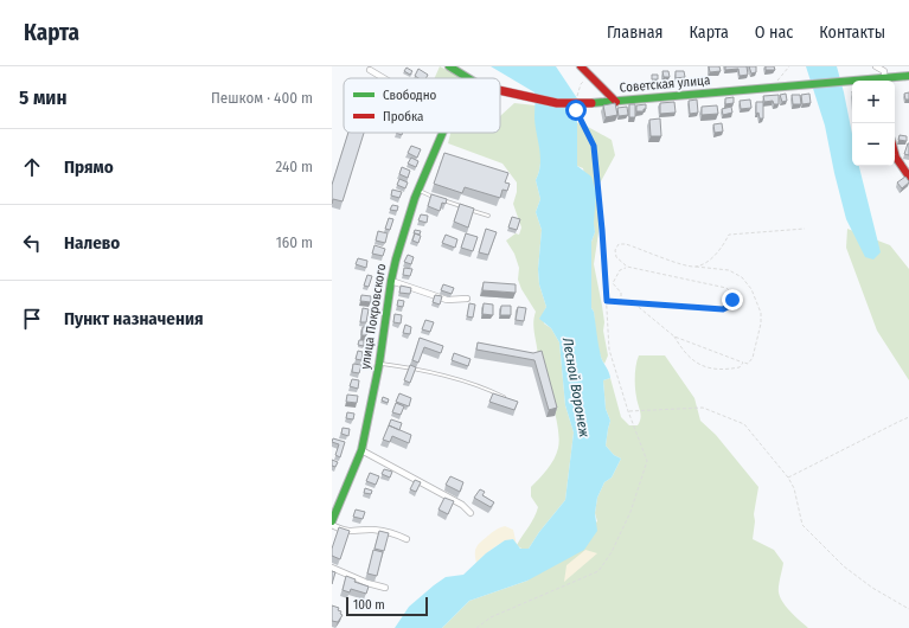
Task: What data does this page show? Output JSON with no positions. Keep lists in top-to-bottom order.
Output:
{
  "streets": {
    "street": ["Советская улица", "улица Покровского"]
  },
  "water": ["Лесной Воронеж"],
  "legend": ["Свободно", "Пробка"],
  "scale_bar": "100 m",
  "page": {
    "header": "Карта",
    "nav": [
      "Главная",
      "Карта",
      "О нас",
      "Контакты"
    ],
    "heading": ["5 мин", "Пешком · 400 m"],
    "map_buttons": ["+", "−"],
    "list": [
      ["Прямо", "240 m"],
      ["Налево", "160 m"],
      "Пункт назначения"
    ],
    "scale": "100 m"
  }
}
